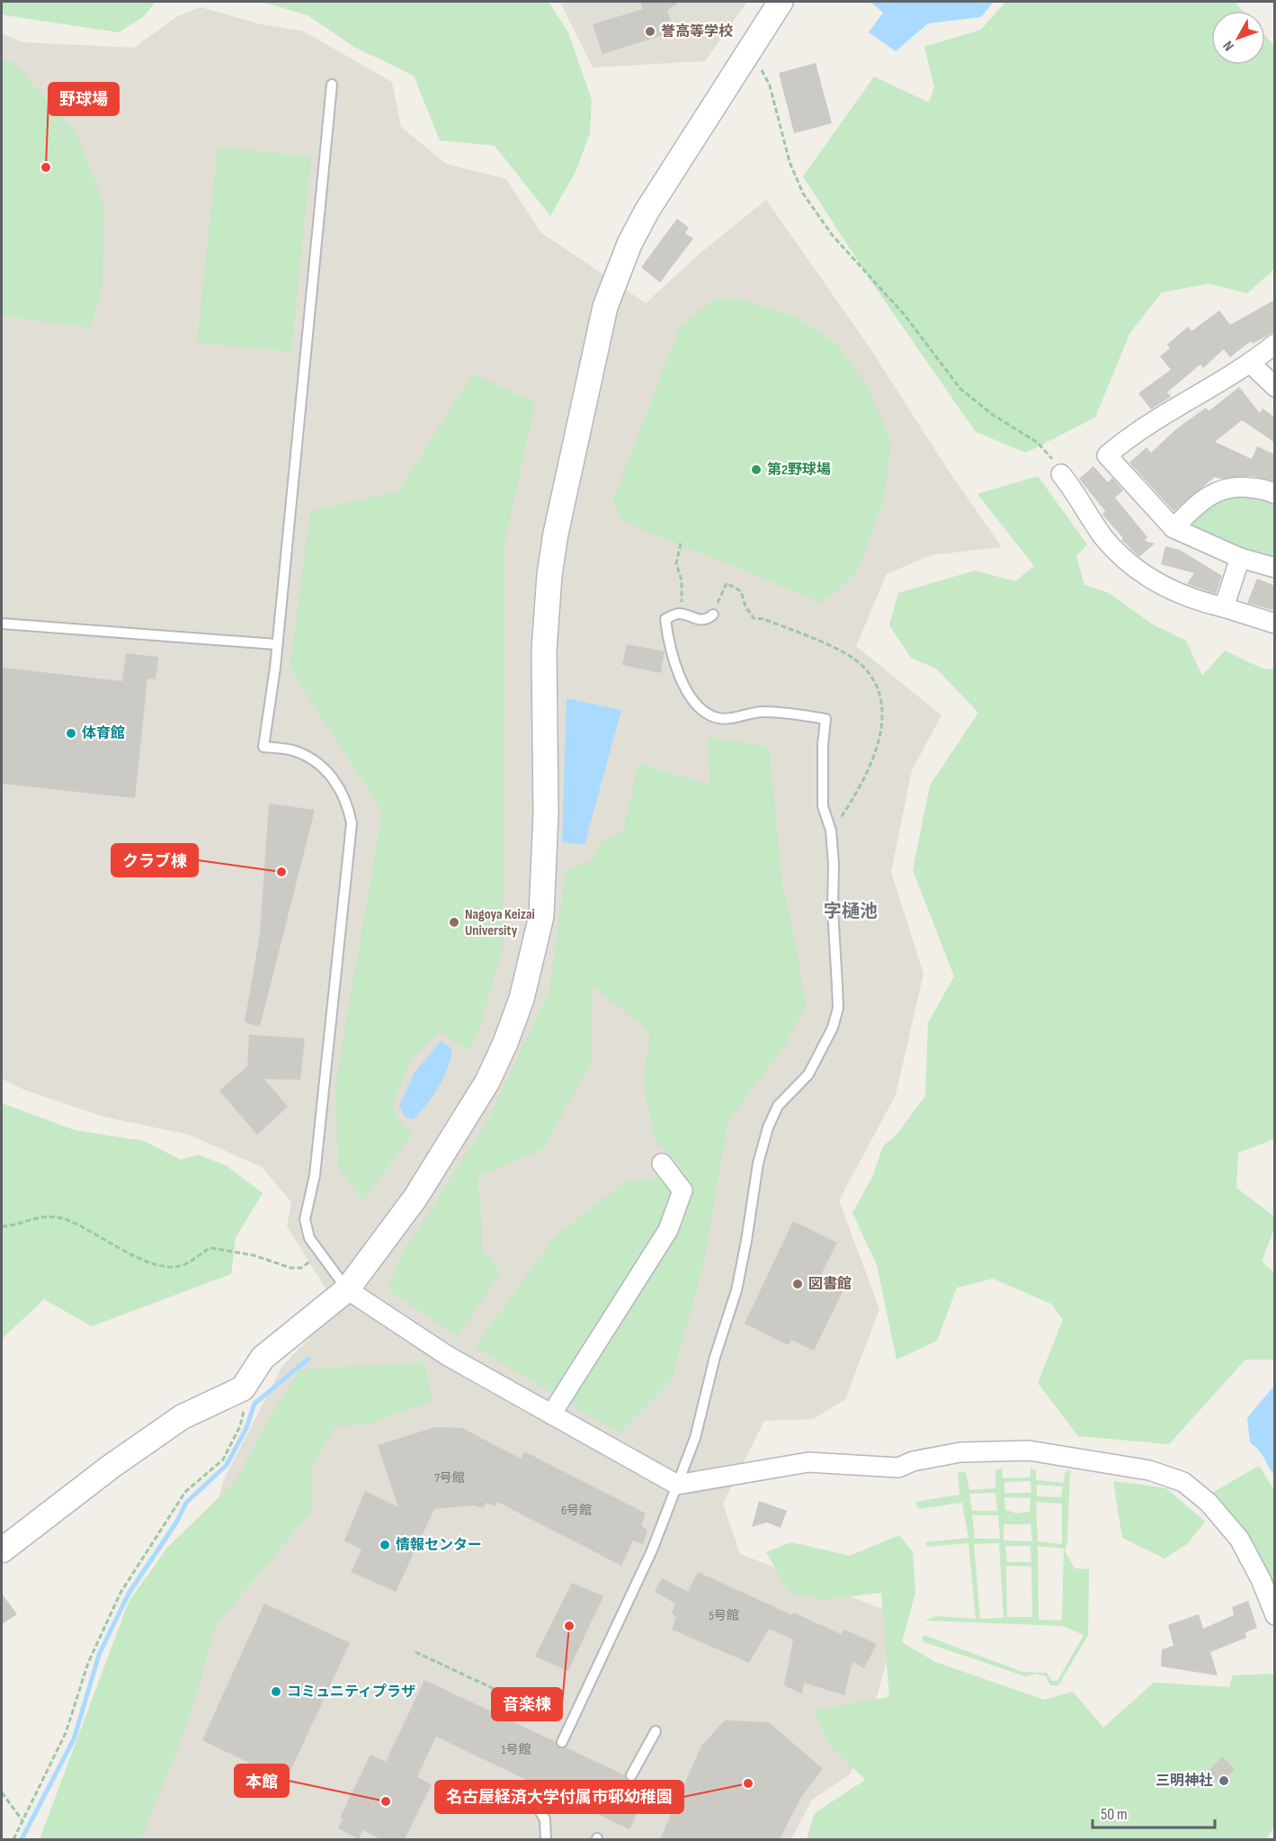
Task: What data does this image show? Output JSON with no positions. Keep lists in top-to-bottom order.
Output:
{
  "districts": ["字樋池"],
  "places": [
    "誉高等学校",
    "野球場",
    "第2野球場",
    "体育館",
    "クラブ棟",
    "Nagoya Keizai University",
    "図書館",
    "情報センター",
    "音楽棟",
    "コミュニティプラザ",
    "三明神社",
    "名古屋経済大学付属市邨幼稚園",
    "本館"
  ],
  "house_numbers": [
    "7号館",
    "6号館",
    "5号館",
    "1号館"
  ],
  "scale_bar": "50 m",
  "north": "bottom left"
}
